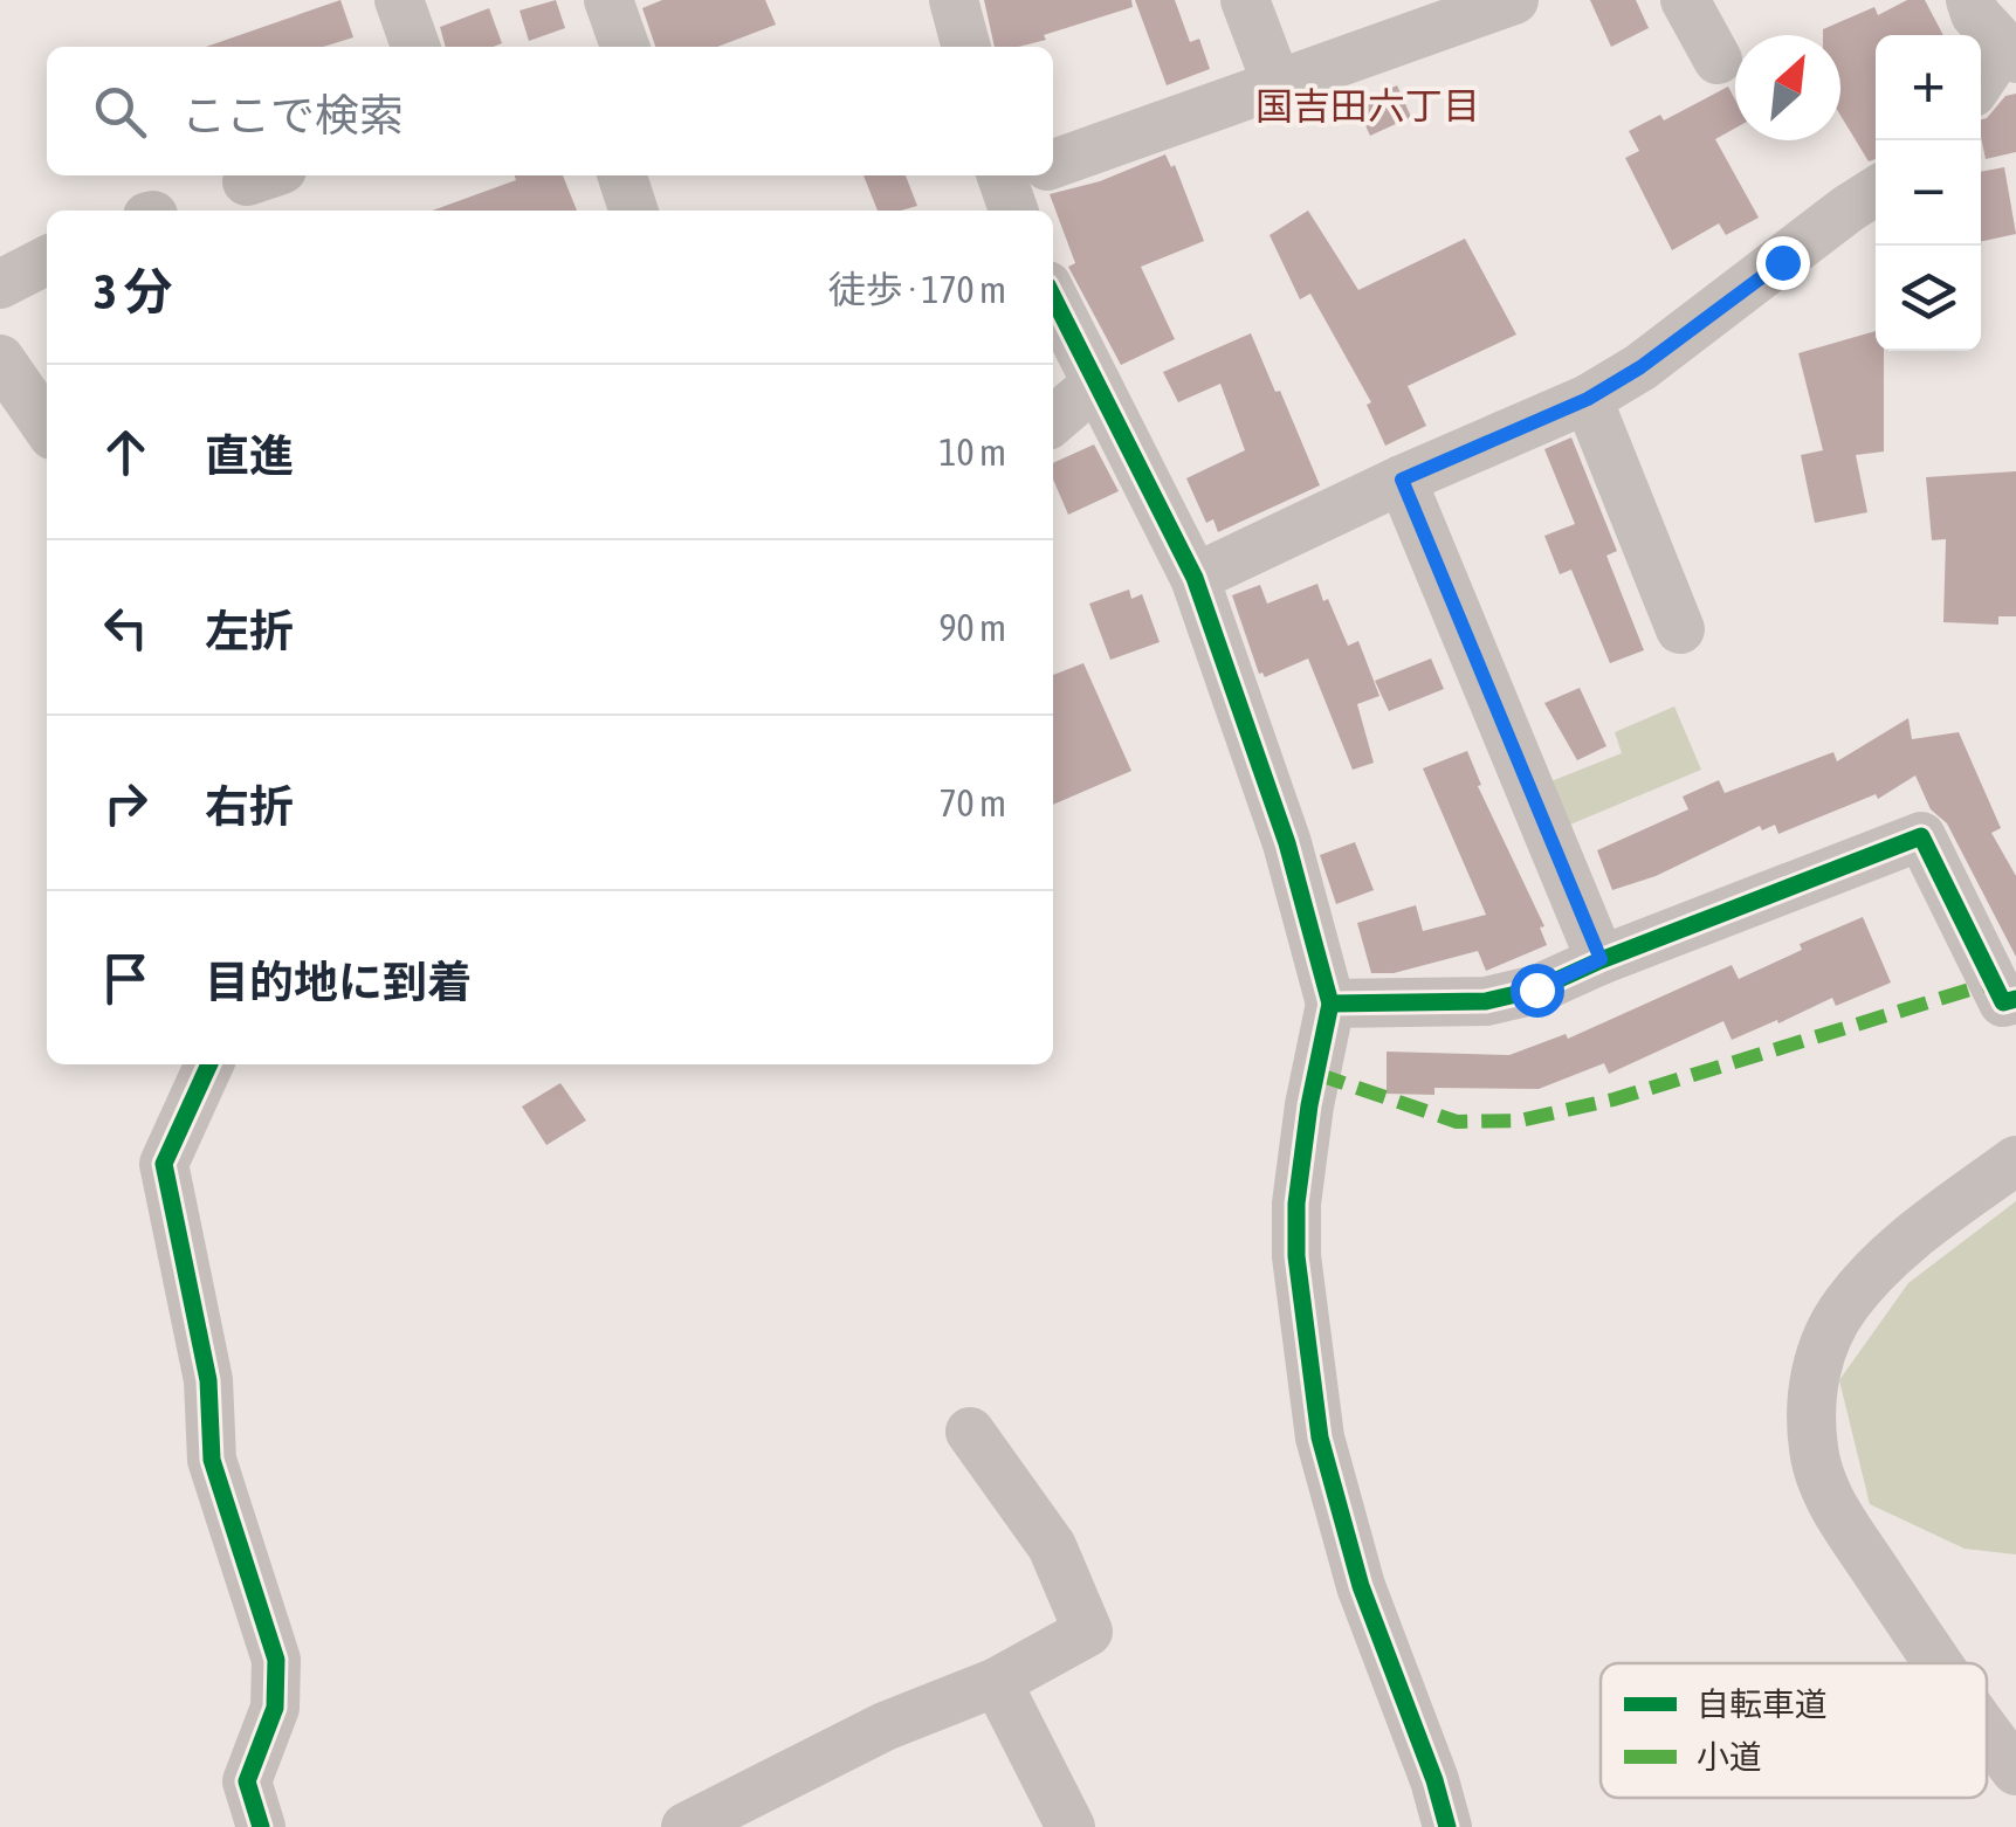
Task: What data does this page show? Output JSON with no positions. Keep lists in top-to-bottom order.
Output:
{
  "districts": ["国吉田六丁目"],
  "legend": ["自転車道", "小道"],
  "north": "top right",
  "page": {
    "map_buttons": ["+", "−"],
    "search": "ここで検索",
    "heading": ["3 分", "徒歩 · 170 m"],
    "list": [
      ["直進", "10 m"],
      ["左折", "90 m"],
      ["右折", "70 m"],
      "目的地に到着"
    ]
  }
}
